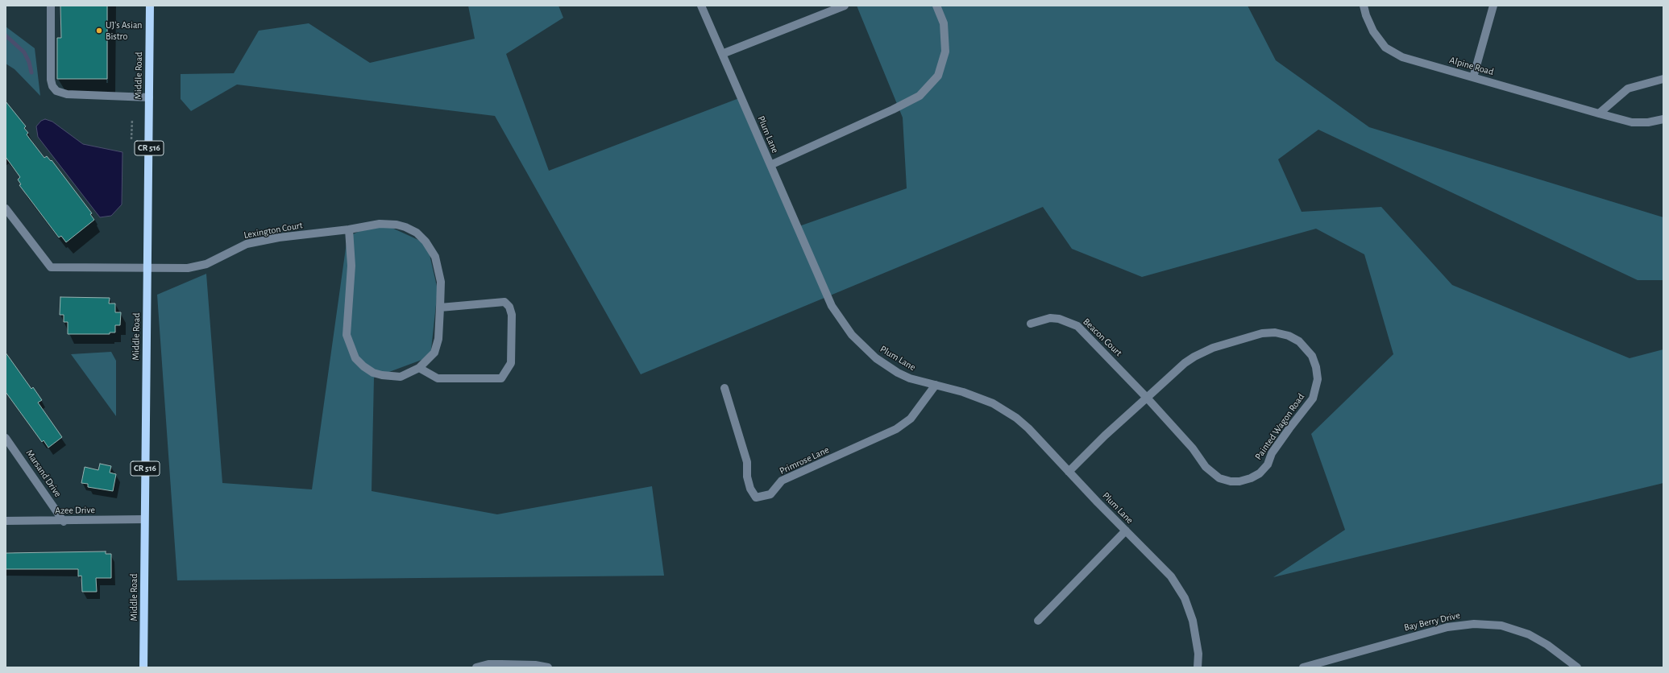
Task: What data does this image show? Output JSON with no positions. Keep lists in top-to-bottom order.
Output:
{
  "streets": {
    "main road": ["Middle Road", "CR 516"],
    "street": [
      "Alpine Road",
      "Plum Lane",
      "Lexington Court",
      "Beacon Court",
      "Painted Wagon Road",
      "Primrose Lane",
      "Marsand Drive",
      "Azee Drive",
      "Bay Berry Drive"
    ]
  },
  "crossings": [
    ["Middle Road", "Lexington Court"],
    ["Middle Road", "Azee Drive"],
    ["Plum Lane", "Painted Wagon Road"],
    ["Plum Lane", "Primrose Lane"],
    ["Beacon Court", "Painted Wagon Road"],
    ["Marsand Drive", "Azee Drive"]
  ],
  "places": ["UJ's Asian Bistro"]
}
